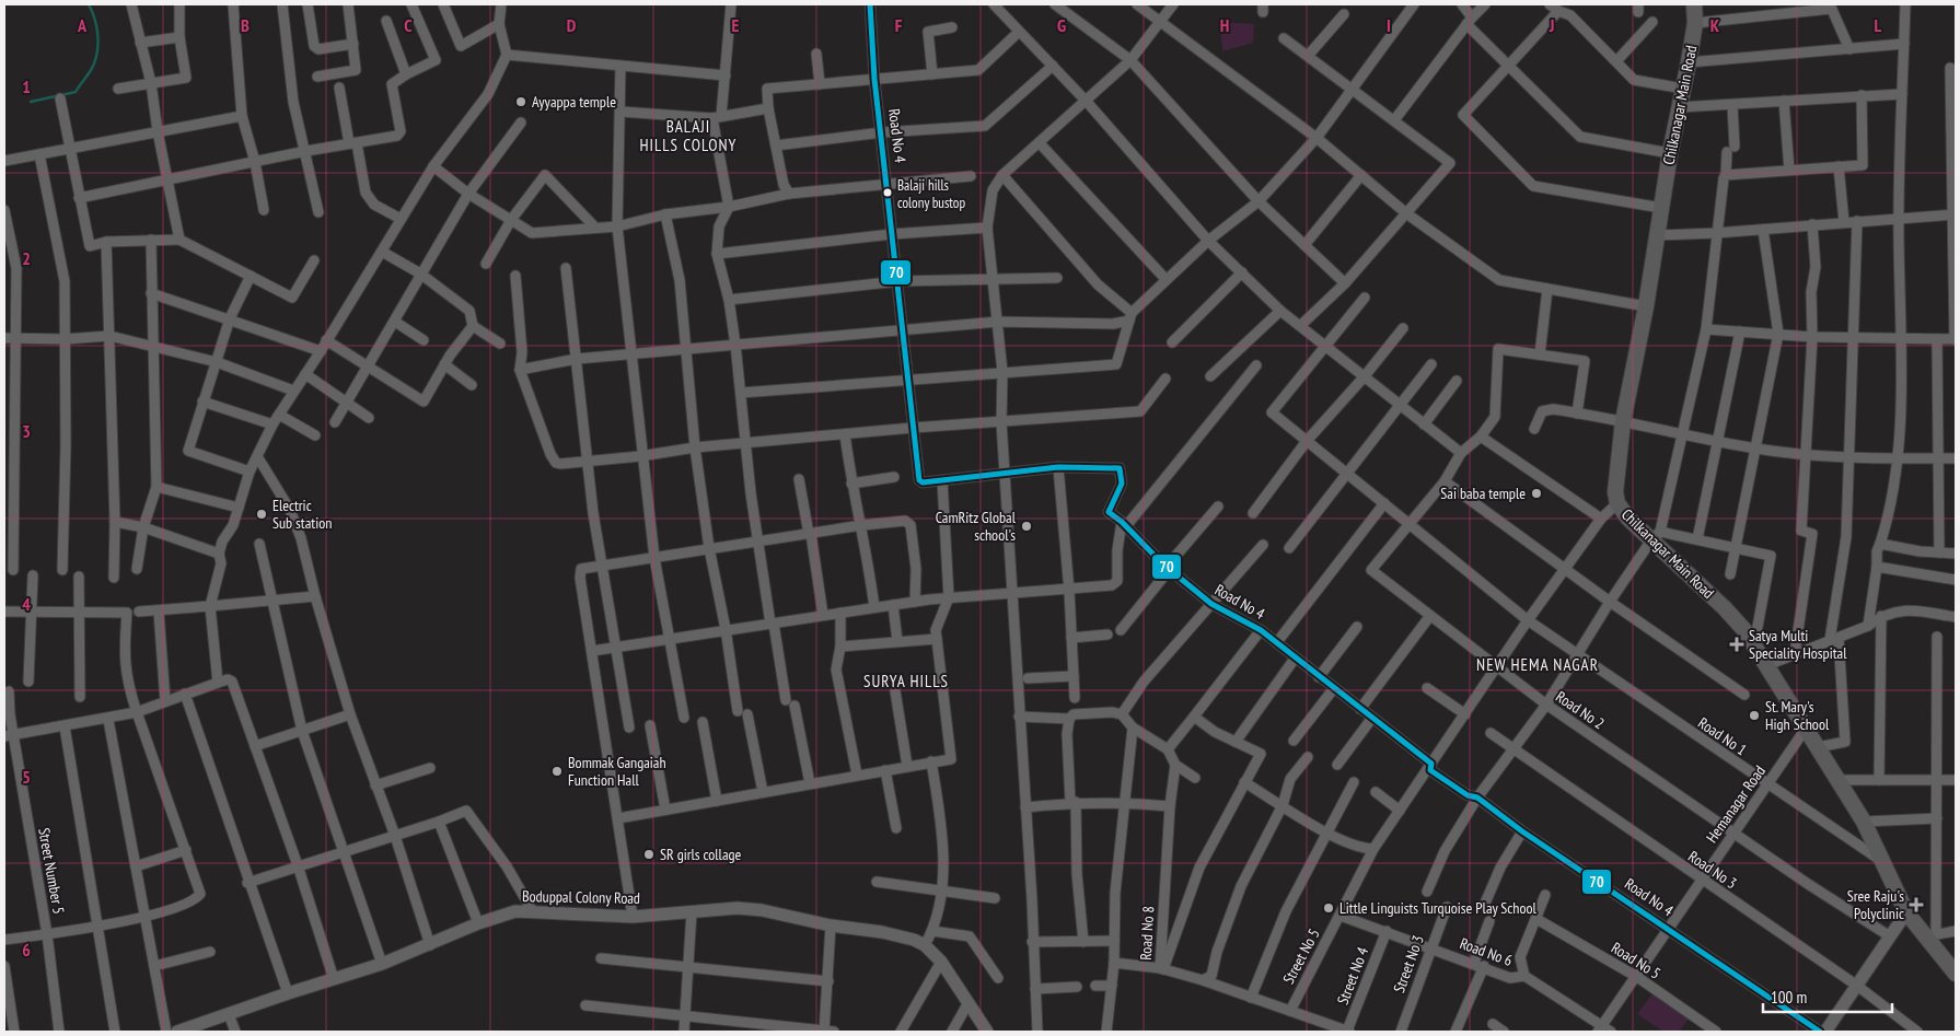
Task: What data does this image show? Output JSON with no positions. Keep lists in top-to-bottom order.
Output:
{
  "streets": {
    "main road": ["Chilkanagar Main Road"],
    "street": [
      "Road No 4",
      "Road No 2",
      "Road No 1",
      "Hemanagar Road",
      "Road No 3",
      "Street Number 5",
      "Boduppal Colony Road",
      "Road No 8",
      "Road No 6",
      "Street No 5",
      "Road No 5",
      "Street No 3",
      "Street No 4"
    ]
  },
  "crossings": [
    ["Chilkanagar Main Road", "Road No 1"],
    ["Chilkanagar Main Road", "Hemanagar Road"],
    ["Chilkanagar Main Road", "Street No 5"],
    ["Road No 4", "Hemanagar Road"],
    ["Road No 4", "Street No 5"],
    ["Road No 2", "Road No 1"],
    ["Road No 2", "Hemanagar Road"],
    ["Road No 2", "Street No 5"],
    ["Road No 1", "Hemanagar Road"],
    ["Road No 1", "Street No 5"],
    ["Hemanagar Road", "Road No 3"],
    ["Hemanagar Road", "Road No 6"],
    ["Hemanagar Road", "Road No 5"],
    ["Road No 8", "Street No 5"],
    ["Road No 8", "Street No 4"],
    ["Road No 6", "Street No 5"],
    ["Road No 6", "Street No 3"],
    ["Road No 6", "Street No 4"]
  ],
  "districts": ["BALAJI HILLS COLONY", "NEW HEMA NAGAR", "SURYA HILLS"],
  "places": {
    "other": [
      "Ayyappa temple",
      "Balaji hills colony bustop",
      "Sai baba temple",
      "Electric Sub station",
      "CamRitz Global school's",
      "St. Mary's High School",
      "Bommak Gangaiah Function Hall",
      "SR girls collage",
      "Little Linguists Turquoise Play School"
    ],
    "health": ["Satya Multi Speciality Hospital", "Sree Raju's Polyclinic"]
  },
  "lines": ["transit line 70"],
  "scale_bar": "100 m",
  "grid": {
    "columns": [
      "A",
      "B",
      "C",
      "D",
      "E",
      "F",
      "G",
      "H",
      "I",
      "J",
      "K",
      "L"
    ],
    "rows": [
      "1",
      "2",
      "3",
      "4",
      "5",
      "6"
    ]
  }
}
